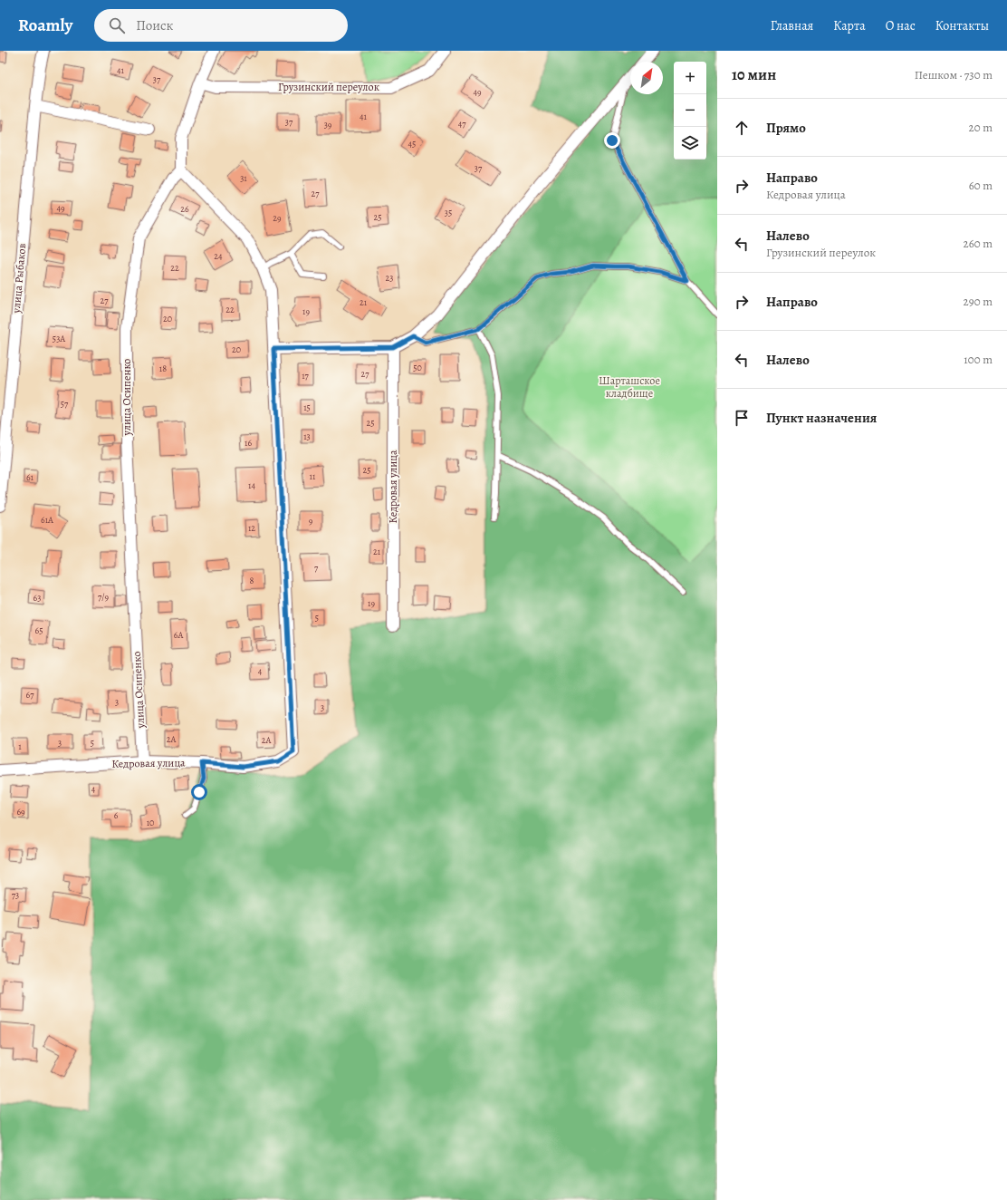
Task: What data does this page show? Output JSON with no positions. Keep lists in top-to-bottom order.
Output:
{
  "streets": {
    "street": [
      "Грузинский переулок",
      "улица Рыбаков",
      "улица Осипенко",
      "Кедровая улица"
    ]
  },
  "crossings": [
    ["улица Осипенко", "Кедровая улица"]
  ],
  "parks": ["Шарташское кладбище"],
  "house_numbers": [
    "41",
    "37",
    "49",
    "41",
    "37",
    "47",
    "39",
    "45",
    "37",
    "31",
    "27",
    "49",
    "26",
    "35",
    "25",
    "29",
    "24",
    "22",
    "23",
    "27",
    "21",
    "22",
    "19",
    "20",
    "53А",
    "20",
    "50",
    "18",
    "27",
    "17",
    "57",
    "15",
    "25",
    "13",
    "16",
    "25",
    "11",
    "61",
    "14",
    "61А",
    "9",
    "12",
    "21",
    "7",
    "8",
    "7/9",
    "63",
    "19",
    "5",
    "65",
    "6А",
    "4",
    "67",
    "3",
    "3",
    "2А",
    "2А",
    "3",
    "5",
    "1",
    "4",
    "69",
    "6",
    "10",
    "73"
  ],
  "north": "top right",
  "page": {
    "header": "Roamly",
    "search": "Поиск",
    "nav": [
      "Главная",
      "Карта",
      "О нас",
      "Контакты"
    ],
    "heading": ["10 мин", "Пешком · 730 m"],
    "map_buttons": ["+", "−"],
    "list": [
      ["Прямо", "20 m"],
      ["Направо", "Кедровая улица", "60 m"],
      ["Налево", "Грузинский переулок", "260 m"],
      ["Направо", "290 m"],
      ["Налево", "100 m"],
      "Пункт назначения"
    ]
  }
}
